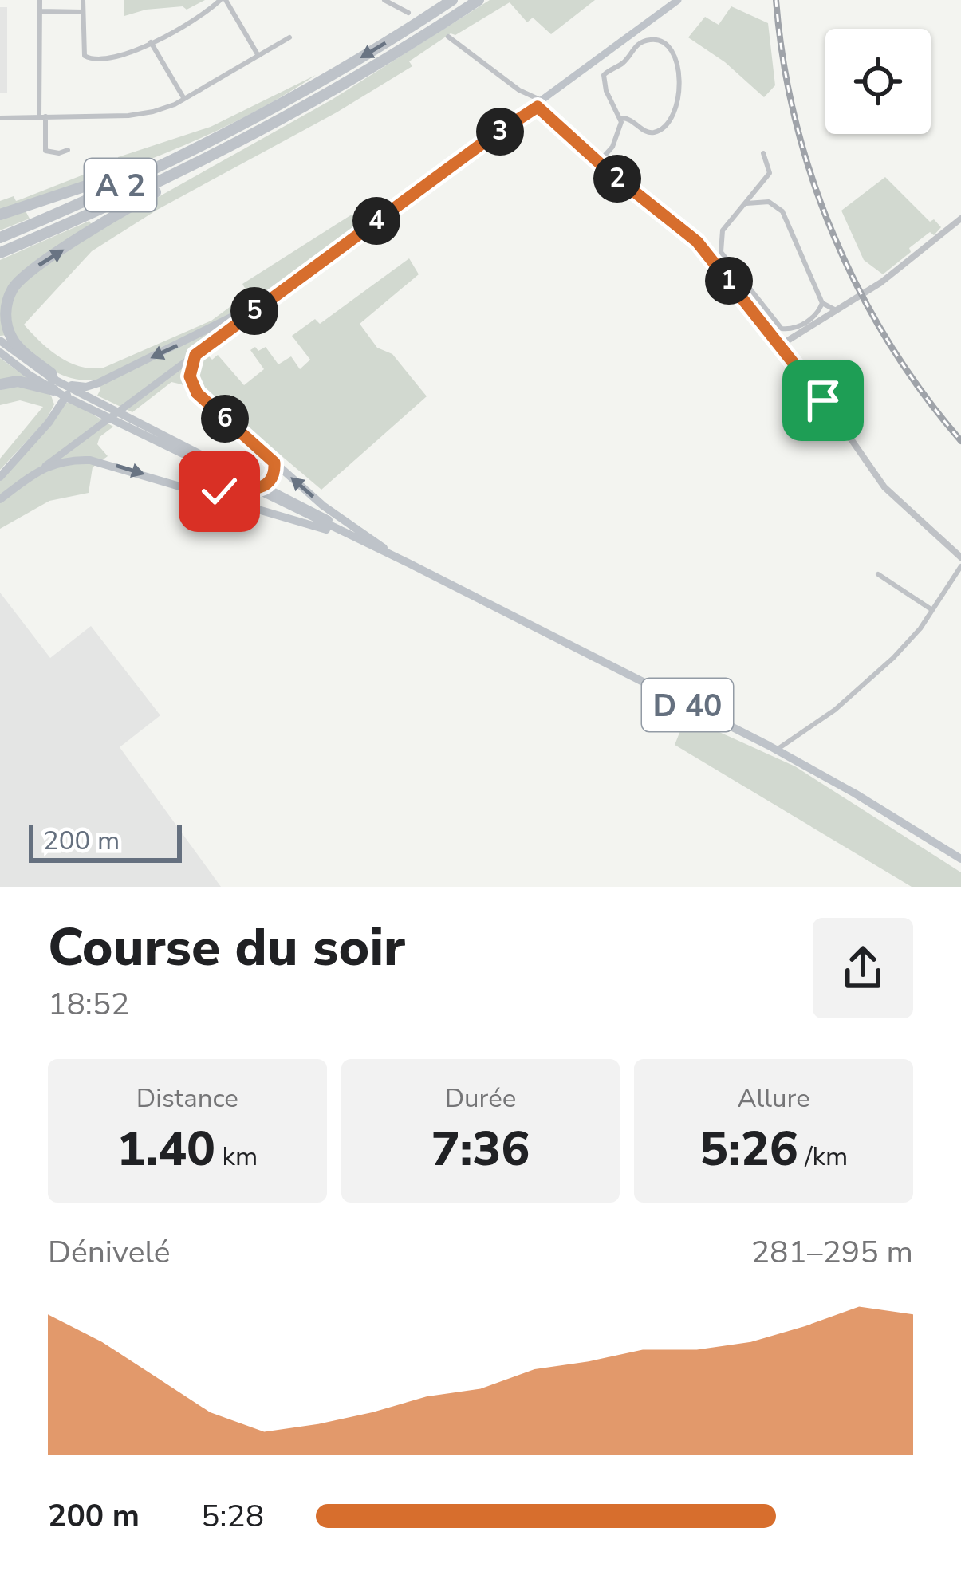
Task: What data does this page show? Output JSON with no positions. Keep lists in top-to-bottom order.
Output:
{
  "streets": {
    "highway": ["A 2"],
    "main road": ["D 40"]
  },
  "scale_bar": "200 m",
  "page": {
    "pins": [
      "3",
      "2",
      "4",
      "1",
      "5",
      "6"
    ],
    "scale": "200 m",
    "heading": ["Course du soir", "18:52"],
    "stats": [
      ["Distance", "1.40 km"],
      ["Durée", "7:36"],
      ["Allure", "5:26 /km"]
    ],
    "chart": ["Dénivelé", "281–295 m"],
    "list": [
      {
        "name": "200 m",
        "note": "5:28"
      }
    ]
  }
}
